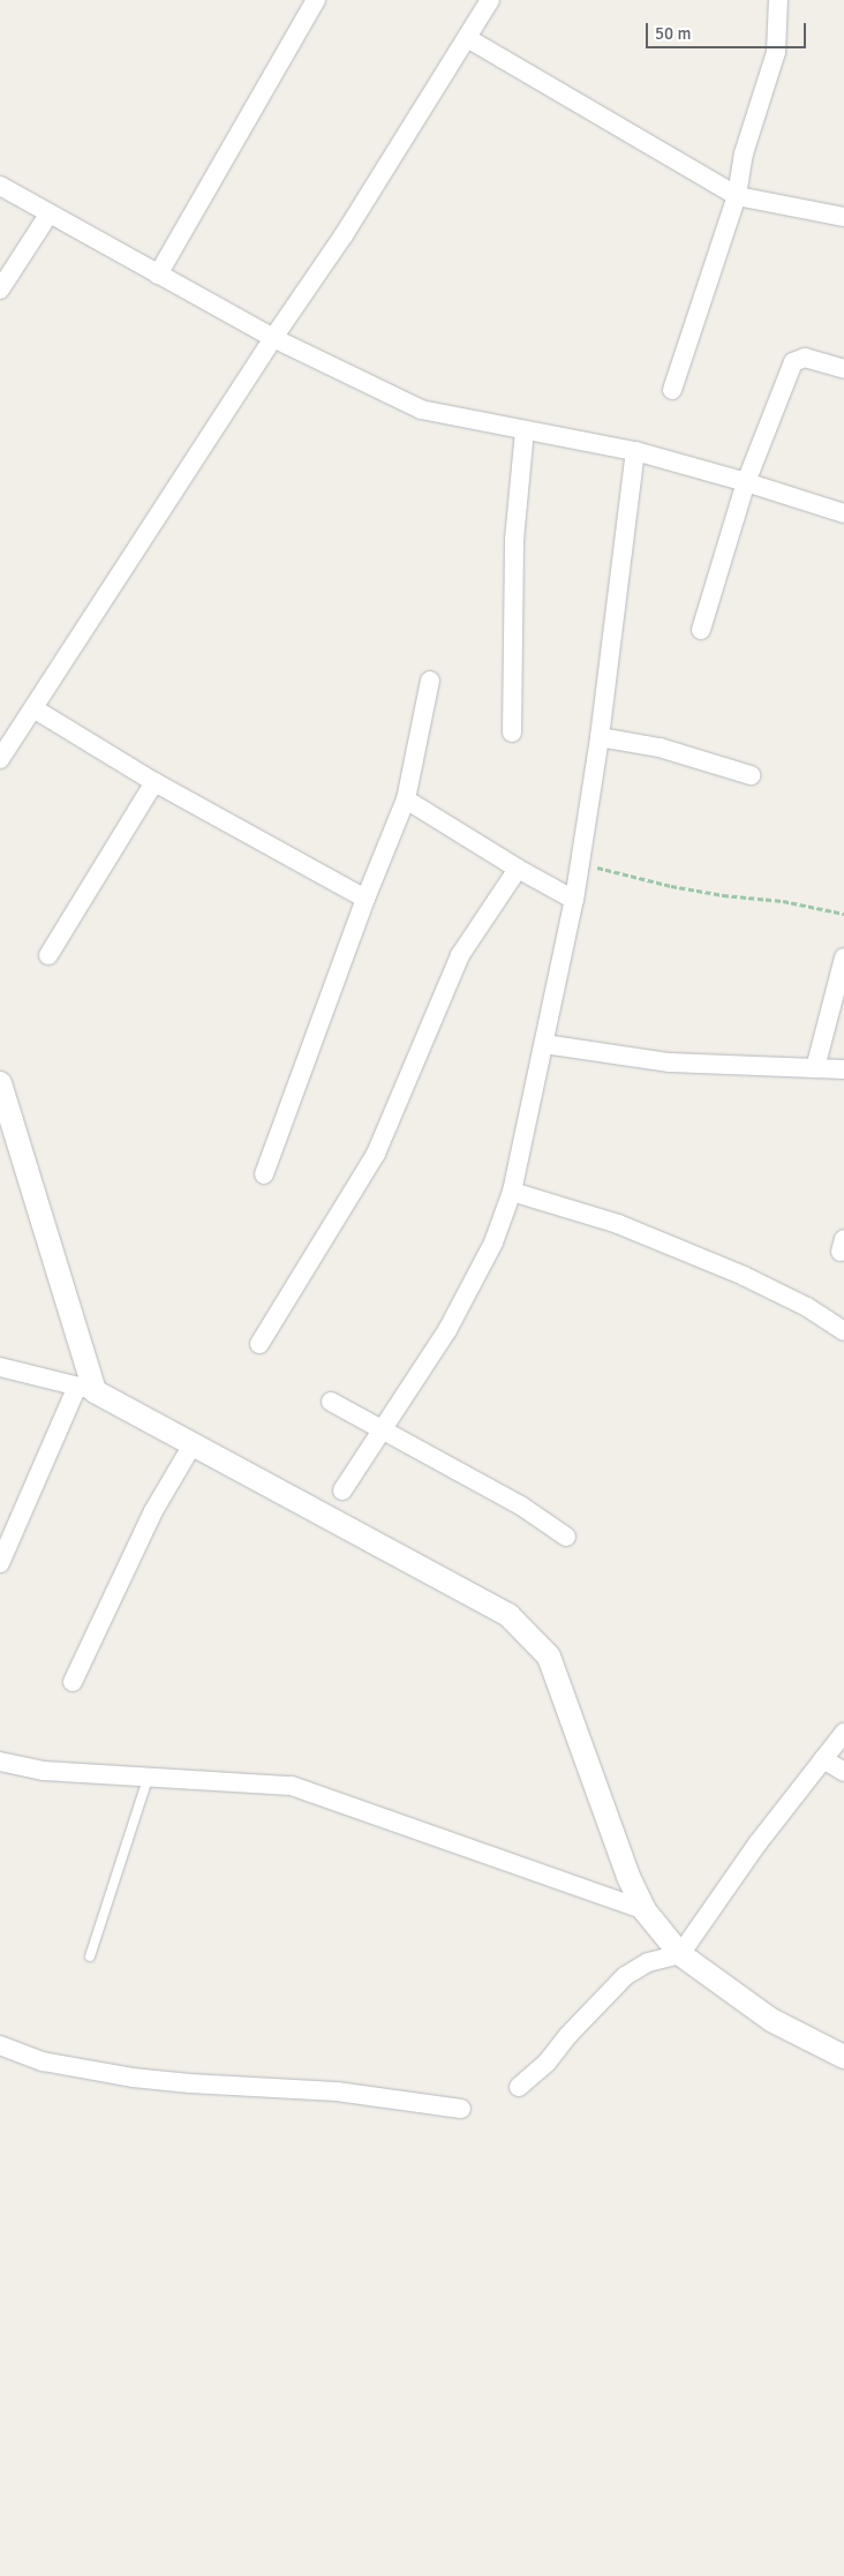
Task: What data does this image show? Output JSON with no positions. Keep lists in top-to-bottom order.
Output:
{
  "scale_bar": "50 m"
}
